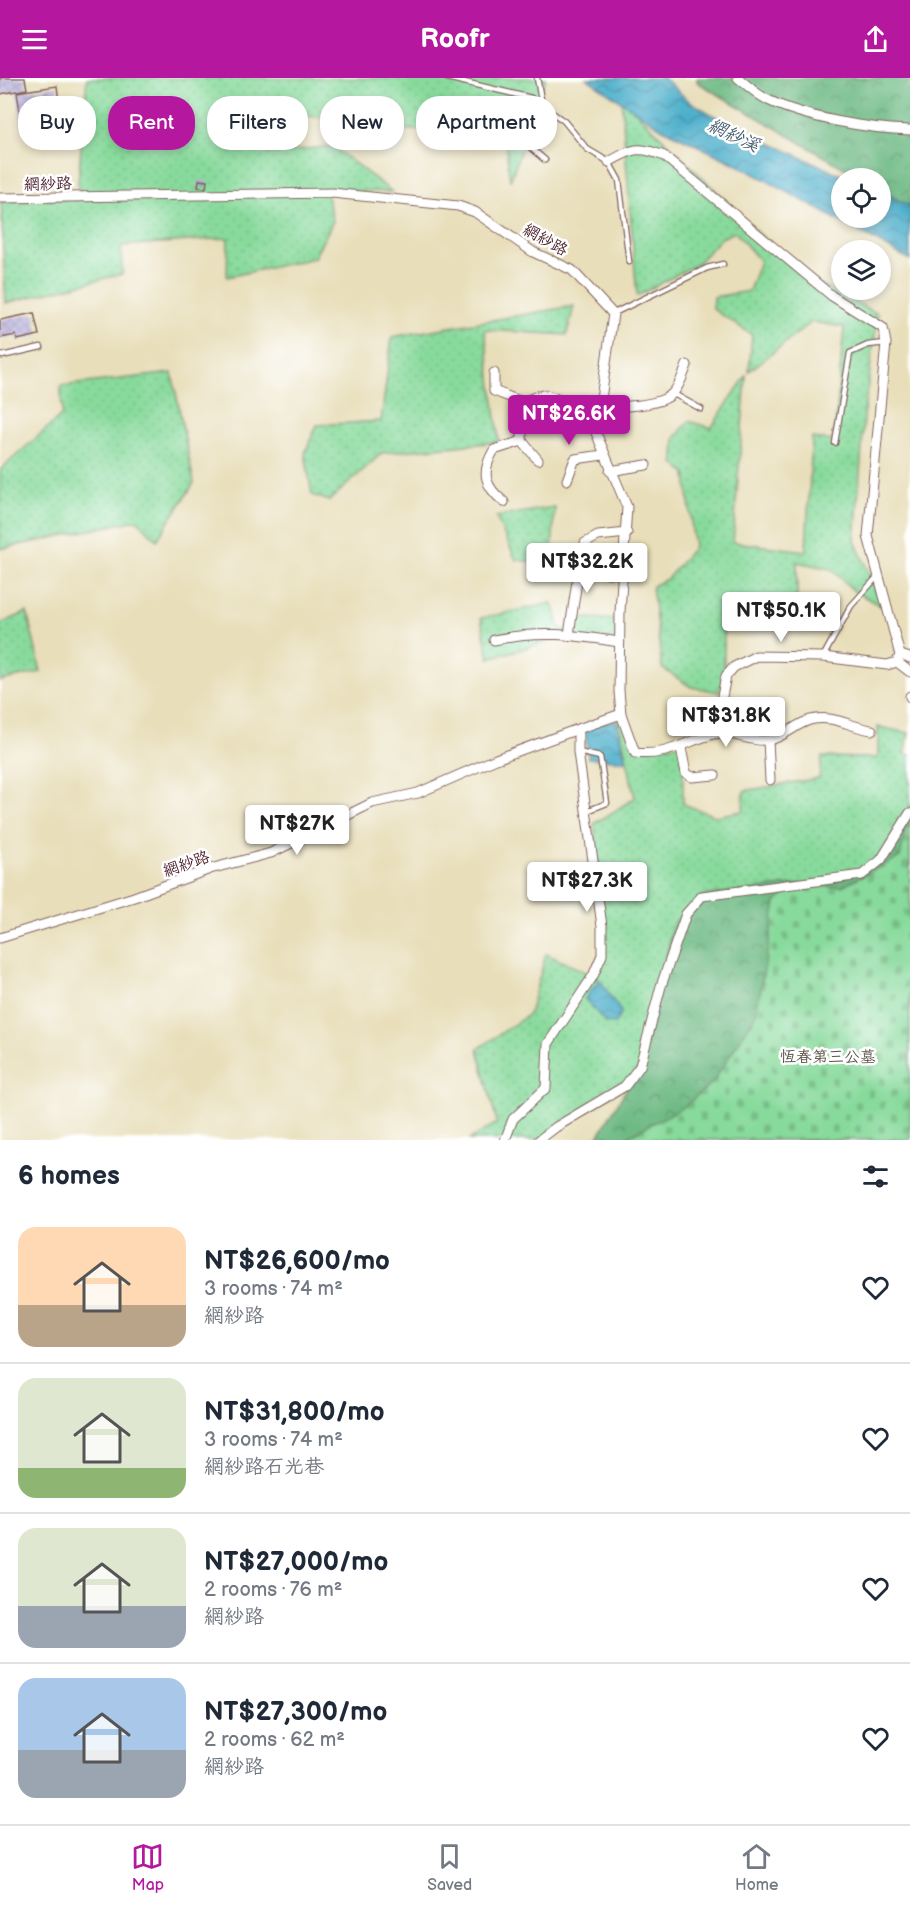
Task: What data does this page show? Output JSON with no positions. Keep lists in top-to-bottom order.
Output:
{
  "streets": {
    "street": ["網紗路"]
  },
  "water": ["網紗溪"],
  "parks": ["恆春第三公墓"],
  "page": {
    "header": "Roofr",
    "chip": [
      "Buy",
      "Rent",
      "Filters",
      "New",
      "Apartment"
    ],
    "price": [
      "NT$26.6K",
      "NT$32.2K",
      "NT$50.1K",
      "NT$31.8K",
      "NT$27K",
      "NT$27.3K"
    ],
    "heading": "6 homes",
    "list": [
      {
        "name": "NT$26,600/mo",
        "note": "3 rooms · 74 m² · 網紗路"
      },
      {
        "name": "NT$31,800/mo",
        "note": "3 rooms · 74 m² · 網紗路石光巷"
      },
      {
        "name": "NT$27,000/mo",
        "note": "2 rooms · 76 m² · 網紗路"
      },
      {
        "name": "NT$27,300/mo",
        "note": "2 rooms · 62 m² · 網紗路"
      }
    ],
    "tabs": ["Map", "Saved", "Home"]
  }
}
